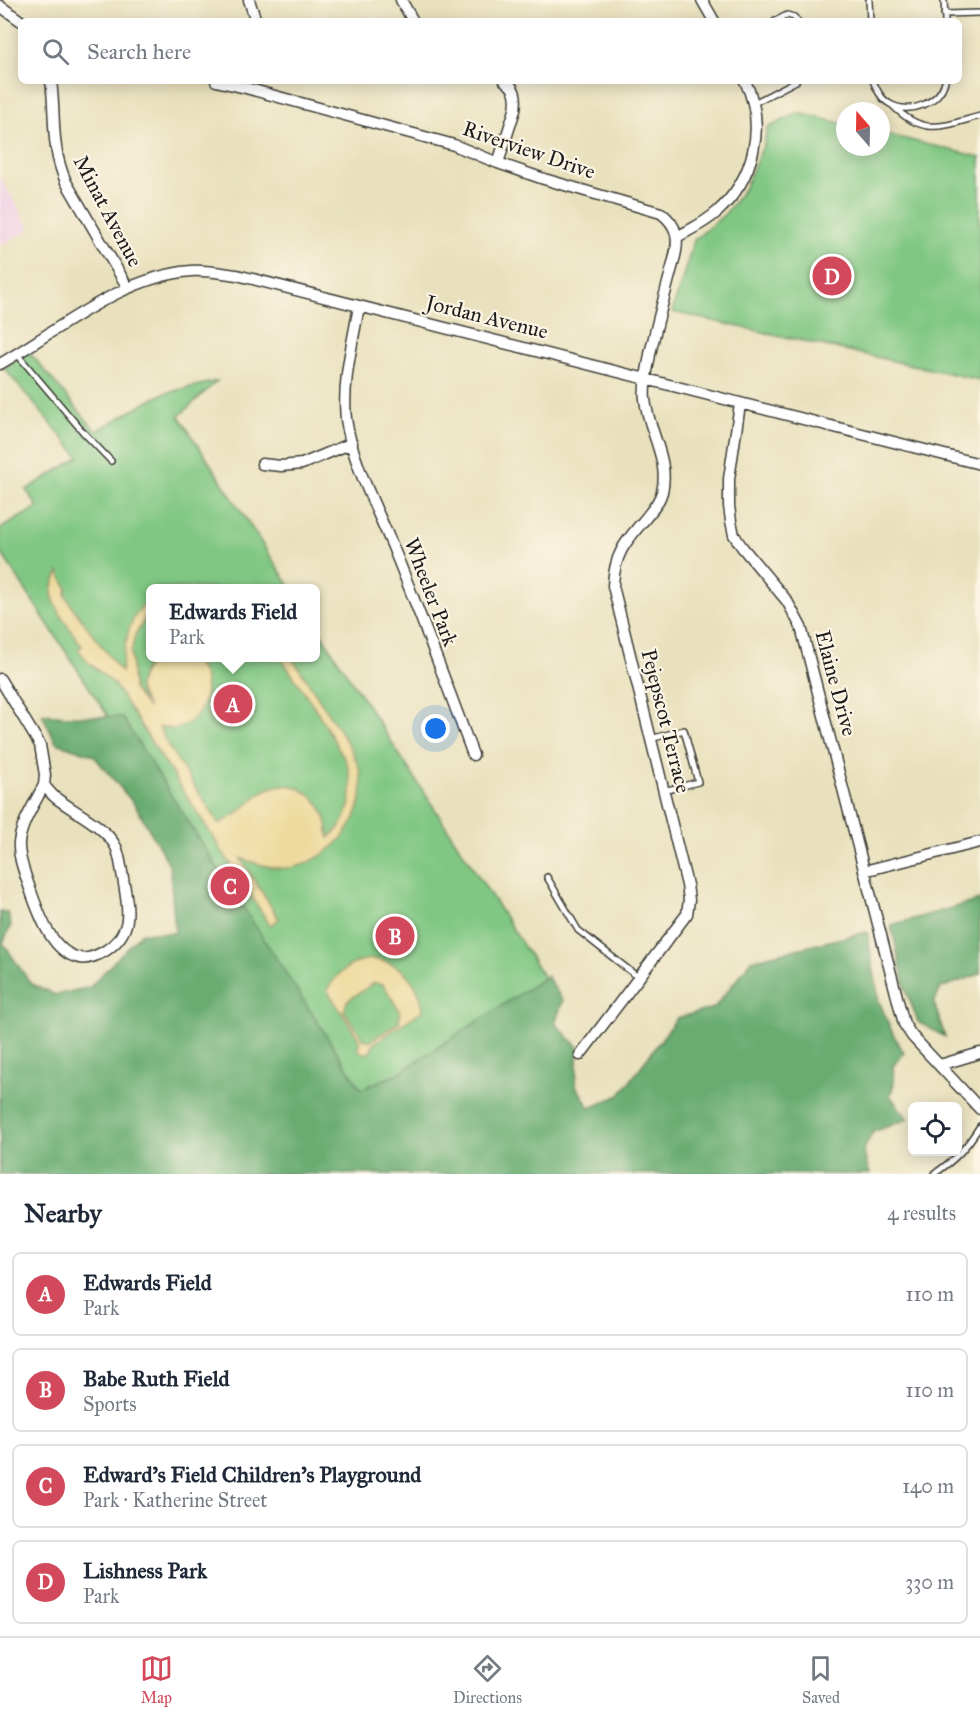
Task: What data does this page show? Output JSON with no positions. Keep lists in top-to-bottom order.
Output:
{
  "streets": {
    "street": [
      "Riverview Drive",
      "Minat Avenue",
      "Jordan Avenue",
      "Wheeler Park",
      "Elaine Drive",
      "Pejepscot Terrace"
    ]
  },
  "crossings": [
    ["Minat Avenue", "Jordan Avenue"],
    ["Jordan Avenue", "Wheeler Park"],
    ["Jordan Avenue", "Elaine Drive"],
    ["Jordan Avenue", "Pejepscot Terrace"]
  ],
  "north": "top",
  "page": {
    "search": "Search here",
    "pins": [
      "D",
      "A",
      "C",
      "B"
    ],
    "popup": ["Edwards Field", "Park"],
    "heading": ["Nearby", "4 results"],
    "list": [
      {
        "mark": "A",
        "name": "Edwards Field",
        "note": "Park",
        "value": "110 m"
      },
      {
        "mark": "B",
        "name": "Babe Ruth Field",
        "note": "Sports",
        "value": "110 m"
      },
      {
        "mark": "C",
        "name": "Edward's Field Children's Playground",
        "note": "Park · Katherine Street",
        "value": "140 m"
      },
      {
        "mark": "D",
        "name": "Lishness Park",
        "note": "Park",
        "value": "330 m"
      }
    ],
    "nav": ["Map", "Directions", "Saved"]
  }
}
